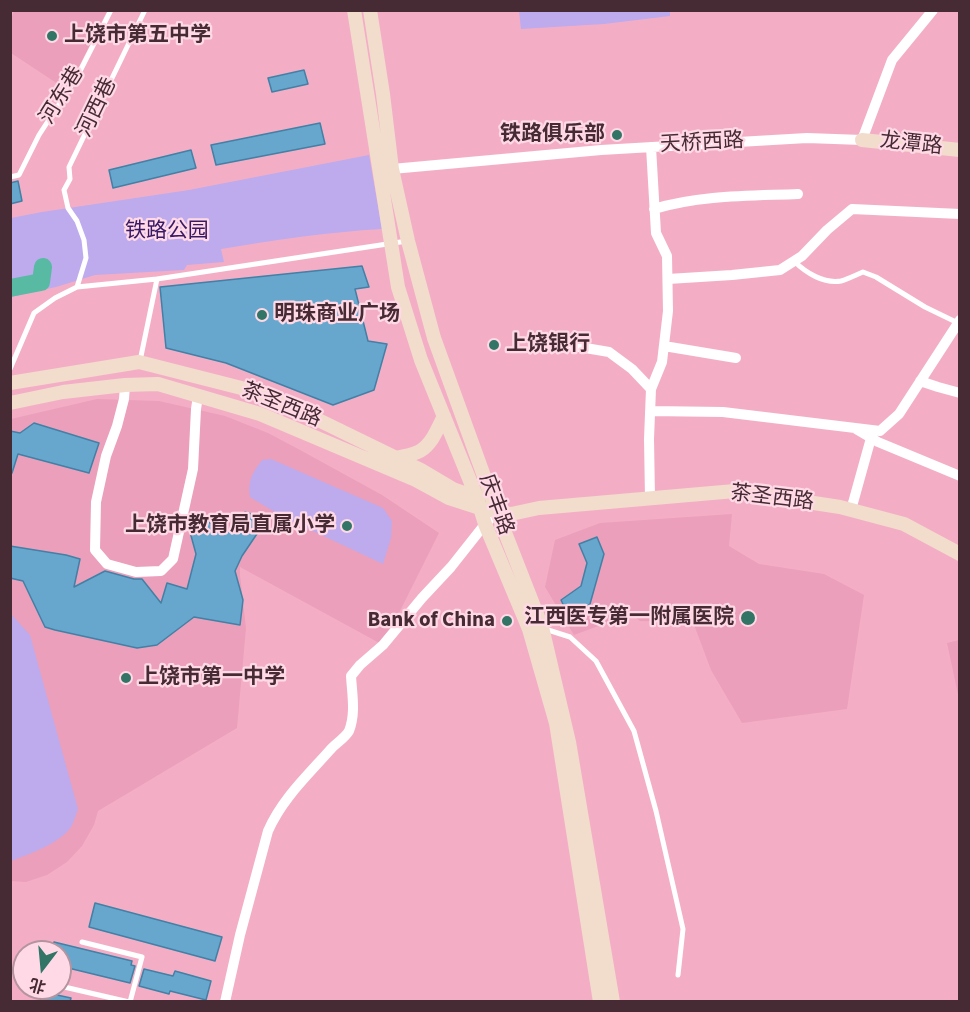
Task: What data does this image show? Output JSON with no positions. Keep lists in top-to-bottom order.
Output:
{
  "streets": {
    "main road": ["龙潭路", "茶圣西路", "庆丰路"],
    "street": ["天桥西路"],
    "lane": ["河东巷", "河西巷"]
  },
  "crossings": [
    ["天桥西路", "龙潭路"],
    ["天桥西路", "庆丰路"],
    ["茶圣西路", "庆丰路"]
  ],
  "parks": ["铁路公园"],
  "places": [
    "上饶市第五中学",
    "铁路俱乐部",
    "明珠商业广场",
    "上饶银行",
    "上饶市教育局直属小学",
    "江西医专第一附属医院",
    "Bank of China",
    "上饶市第一中学"
  ],
  "north": "bottom"
}
